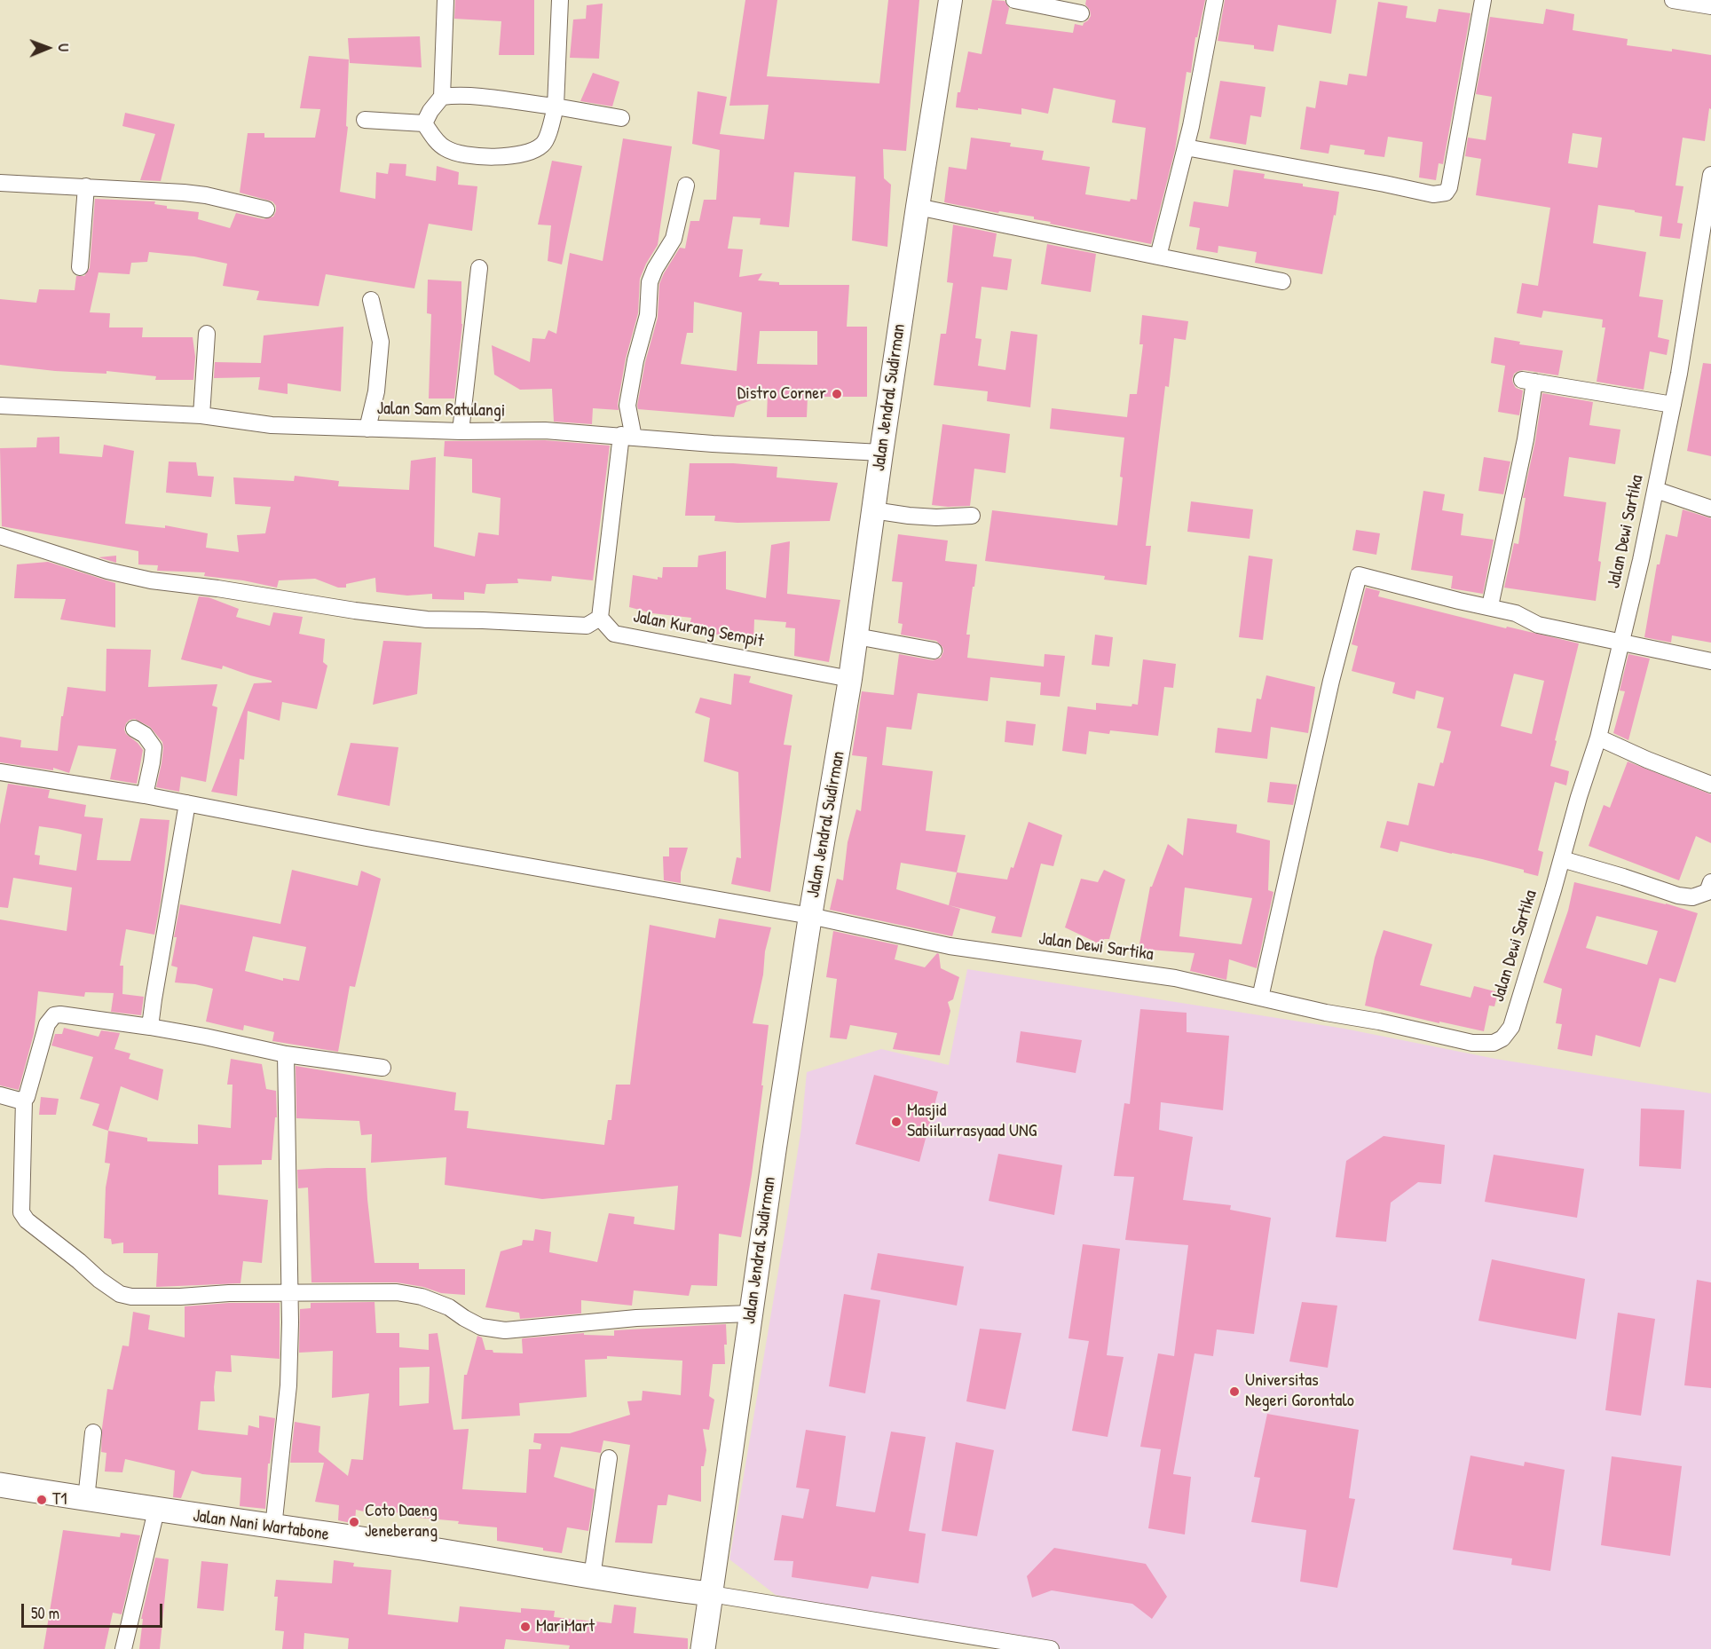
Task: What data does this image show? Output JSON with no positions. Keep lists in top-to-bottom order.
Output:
{
  "streets": {
    "main road": ["Jalan Jendral Sudirman", "Jalan Nani Wartabone"],
    "street": ["Jalan Sam Ratulangi", "Jalan Dewi Sartika", "Jalan Kurang Sempit"]
  },
  "crossings": [
    ["Jalan Jendral Sudirman", "Jalan Sam Ratulangi"],
    ["Jalan Jendral Sudirman", "Jalan Dewi Sartika"],
    ["Jalan Jendral Sudirman", "Jalan Kurang Sempit"],
    ["Jalan Jendral Sudirman", "Jalan Nani Wartabone"]
  ],
  "places": [
    "Distro Corner",
    "Masjid Sabiilurrasyaad UNG",
    "Universitas Negeri Gorontalo",
    "T1",
    "Coto Daeng Jeneberang",
    "MariMart"
  ],
  "scale_bar": "50 m",
  "north": "right"
}
